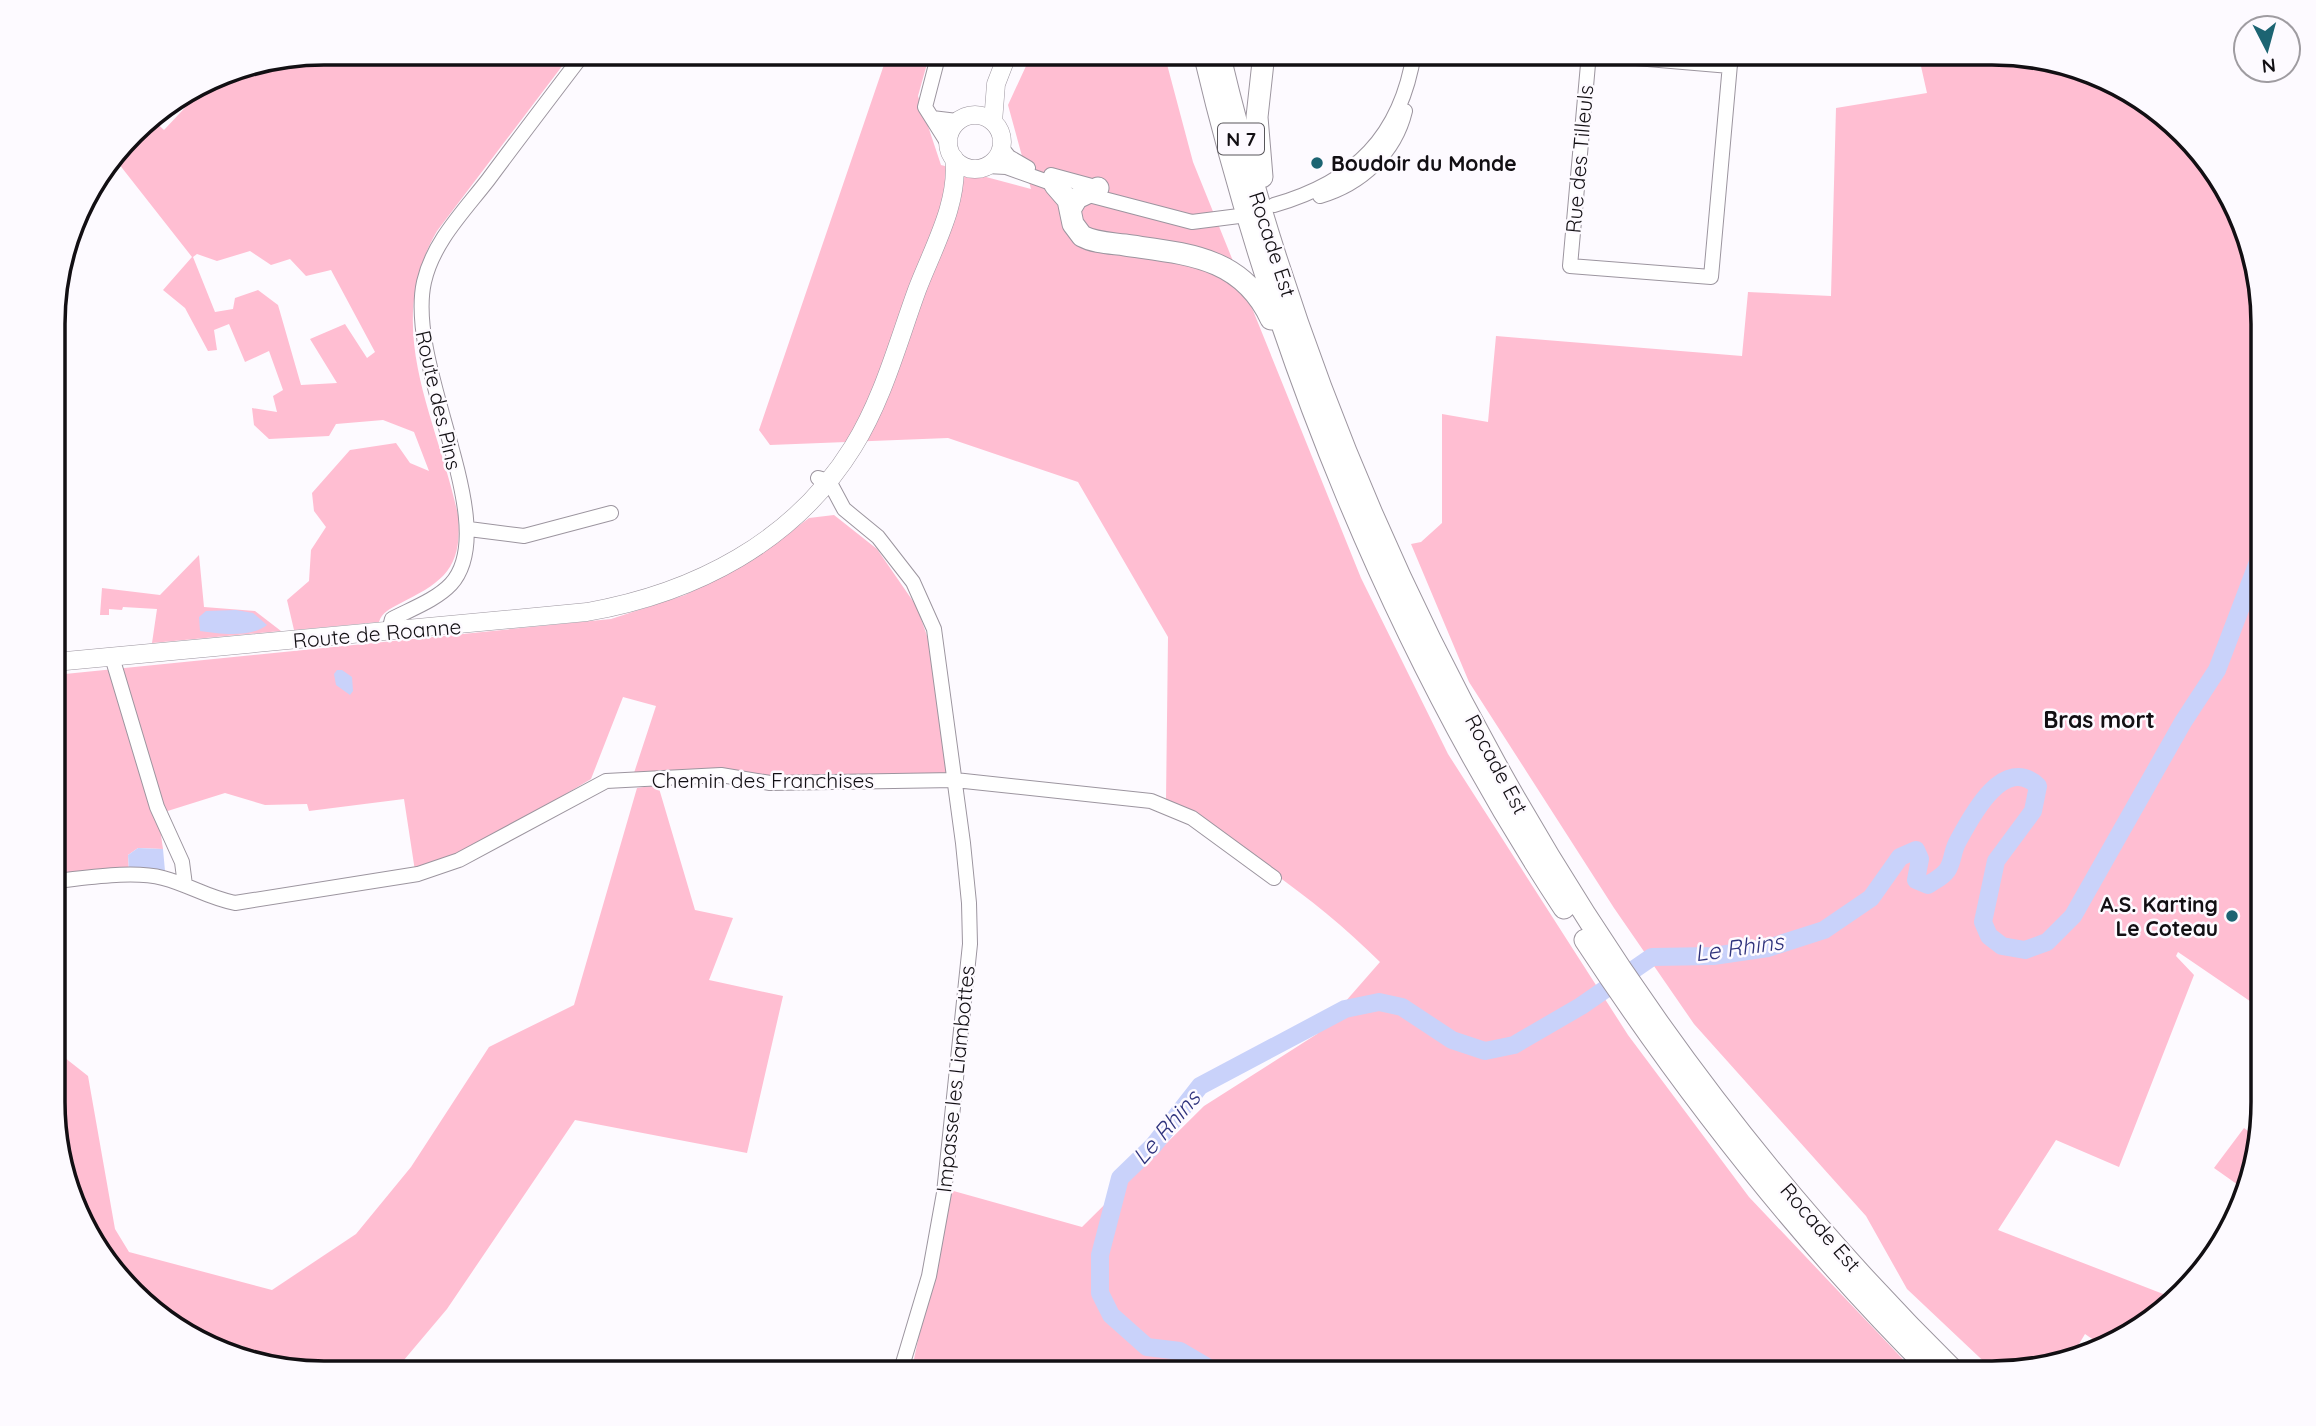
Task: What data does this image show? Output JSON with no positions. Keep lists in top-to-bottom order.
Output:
{
  "streets": {
    "highway": ["N 7", "Rocade Est"],
    "main road": ["Route de Roanne"],
    "street": [
      "Rue des Tilleuls",
      "Route des Pins",
      "Chemin des Franchises",
      "Impasse les Liambottes"
    ]
  },
  "crossings": [
    ["Route des Pins", "Route de Roanne"],
    ["Chemin des Franchises", "Impasse les Liambottes"]
  ],
  "districts": ["Bras mort"],
  "water": ["Le Rhins"],
  "places": ["Boudoir du Monde", "A.S. Karting Le Coteau"],
  "north": "bottom"
}
